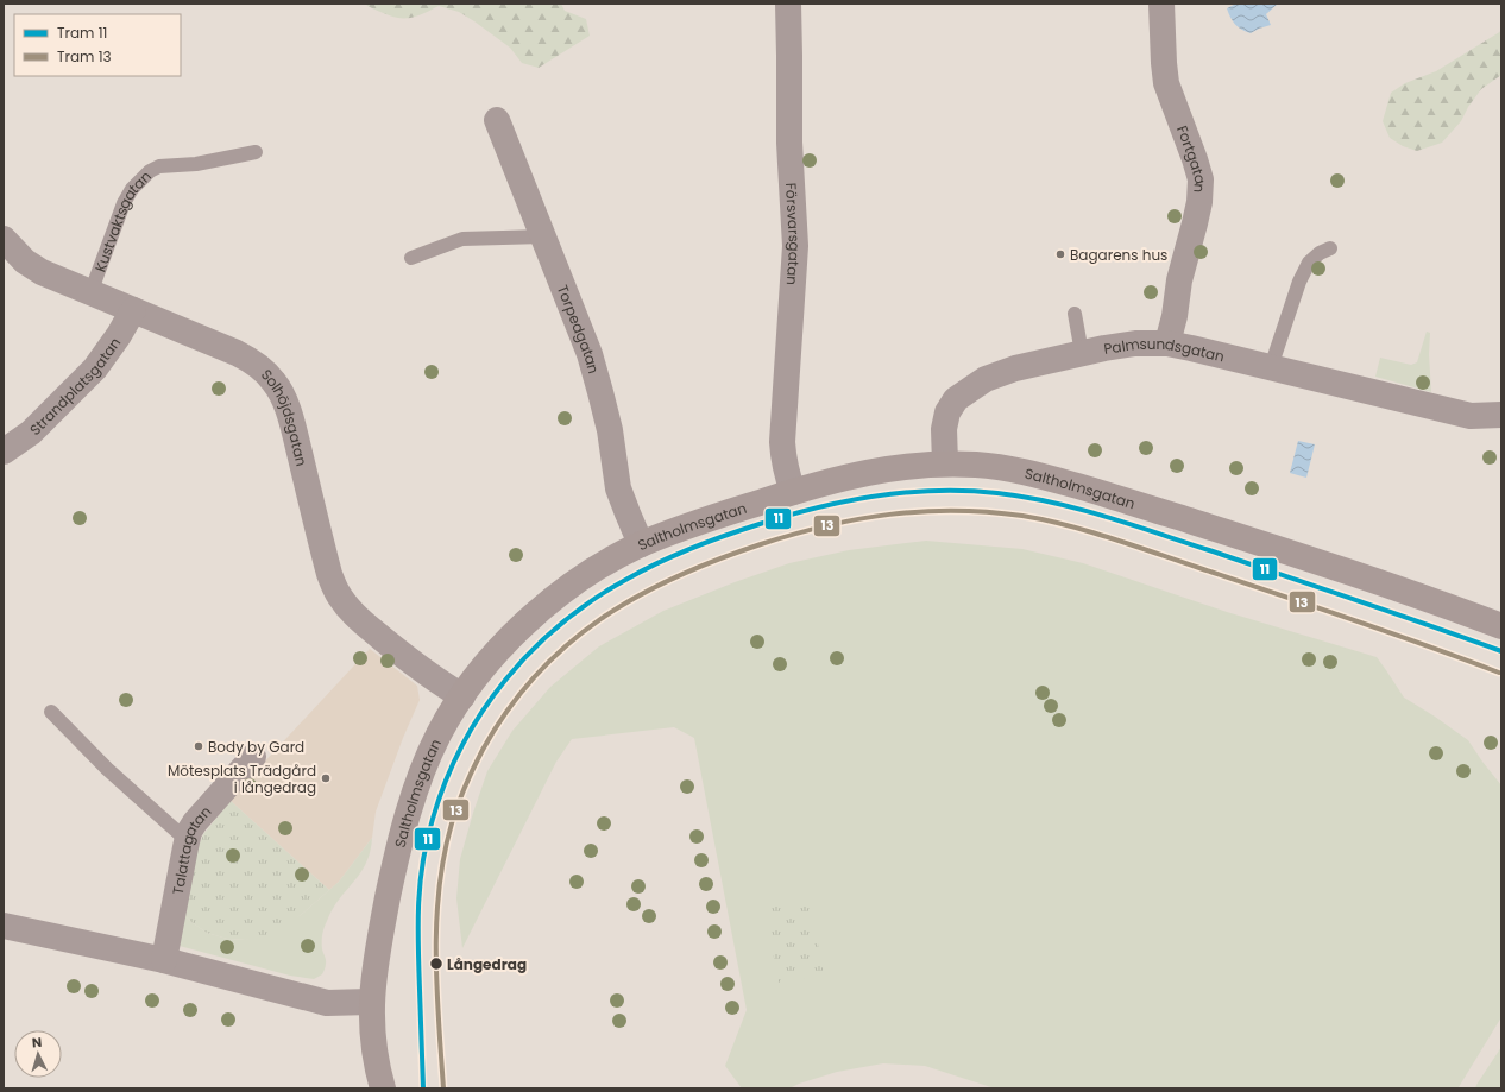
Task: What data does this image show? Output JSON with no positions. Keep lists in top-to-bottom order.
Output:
{
  "streets": {
    "street": [
      "Fortgatan",
      "Försvarsgatan",
      "Torpedgatan",
      "Palmsundsgatan",
      "Strandplatsgatan",
      "Solhöjdsgatan",
      "Saltholmsgatan",
      "Talattagatan"
    ],
    "lane": ["Kustvaktsgatan"]
  },
  "crossings": [
    ["Fortgatan", "Palmsundsgatan"],
    ["Kustvaktsgatan", "Solhöjdsgatan"],
    ["Försvarsgatan", "Saltholmsgatan"],
    ["Torpedgatan", "Saltholmsgatan"],
    ["Palmsundsgatan", "Saltholmsgatan"],
    ["Strandplatsgatan", "Solhöjdsgatan"],
    ["Solhöjdsgatan", "Saltholmsgatan"]
  ],
  "places": [
    "Bagarens hus",
    "Body by Gard",
    "Mötesplats Trädgård i långedrag",
    "Långedrag"
  ],
  "lines": ["tram line 11", "tram line 13"],
  "legend": ["Tram 11", "Tram 13"],
  "north": "top"
}
